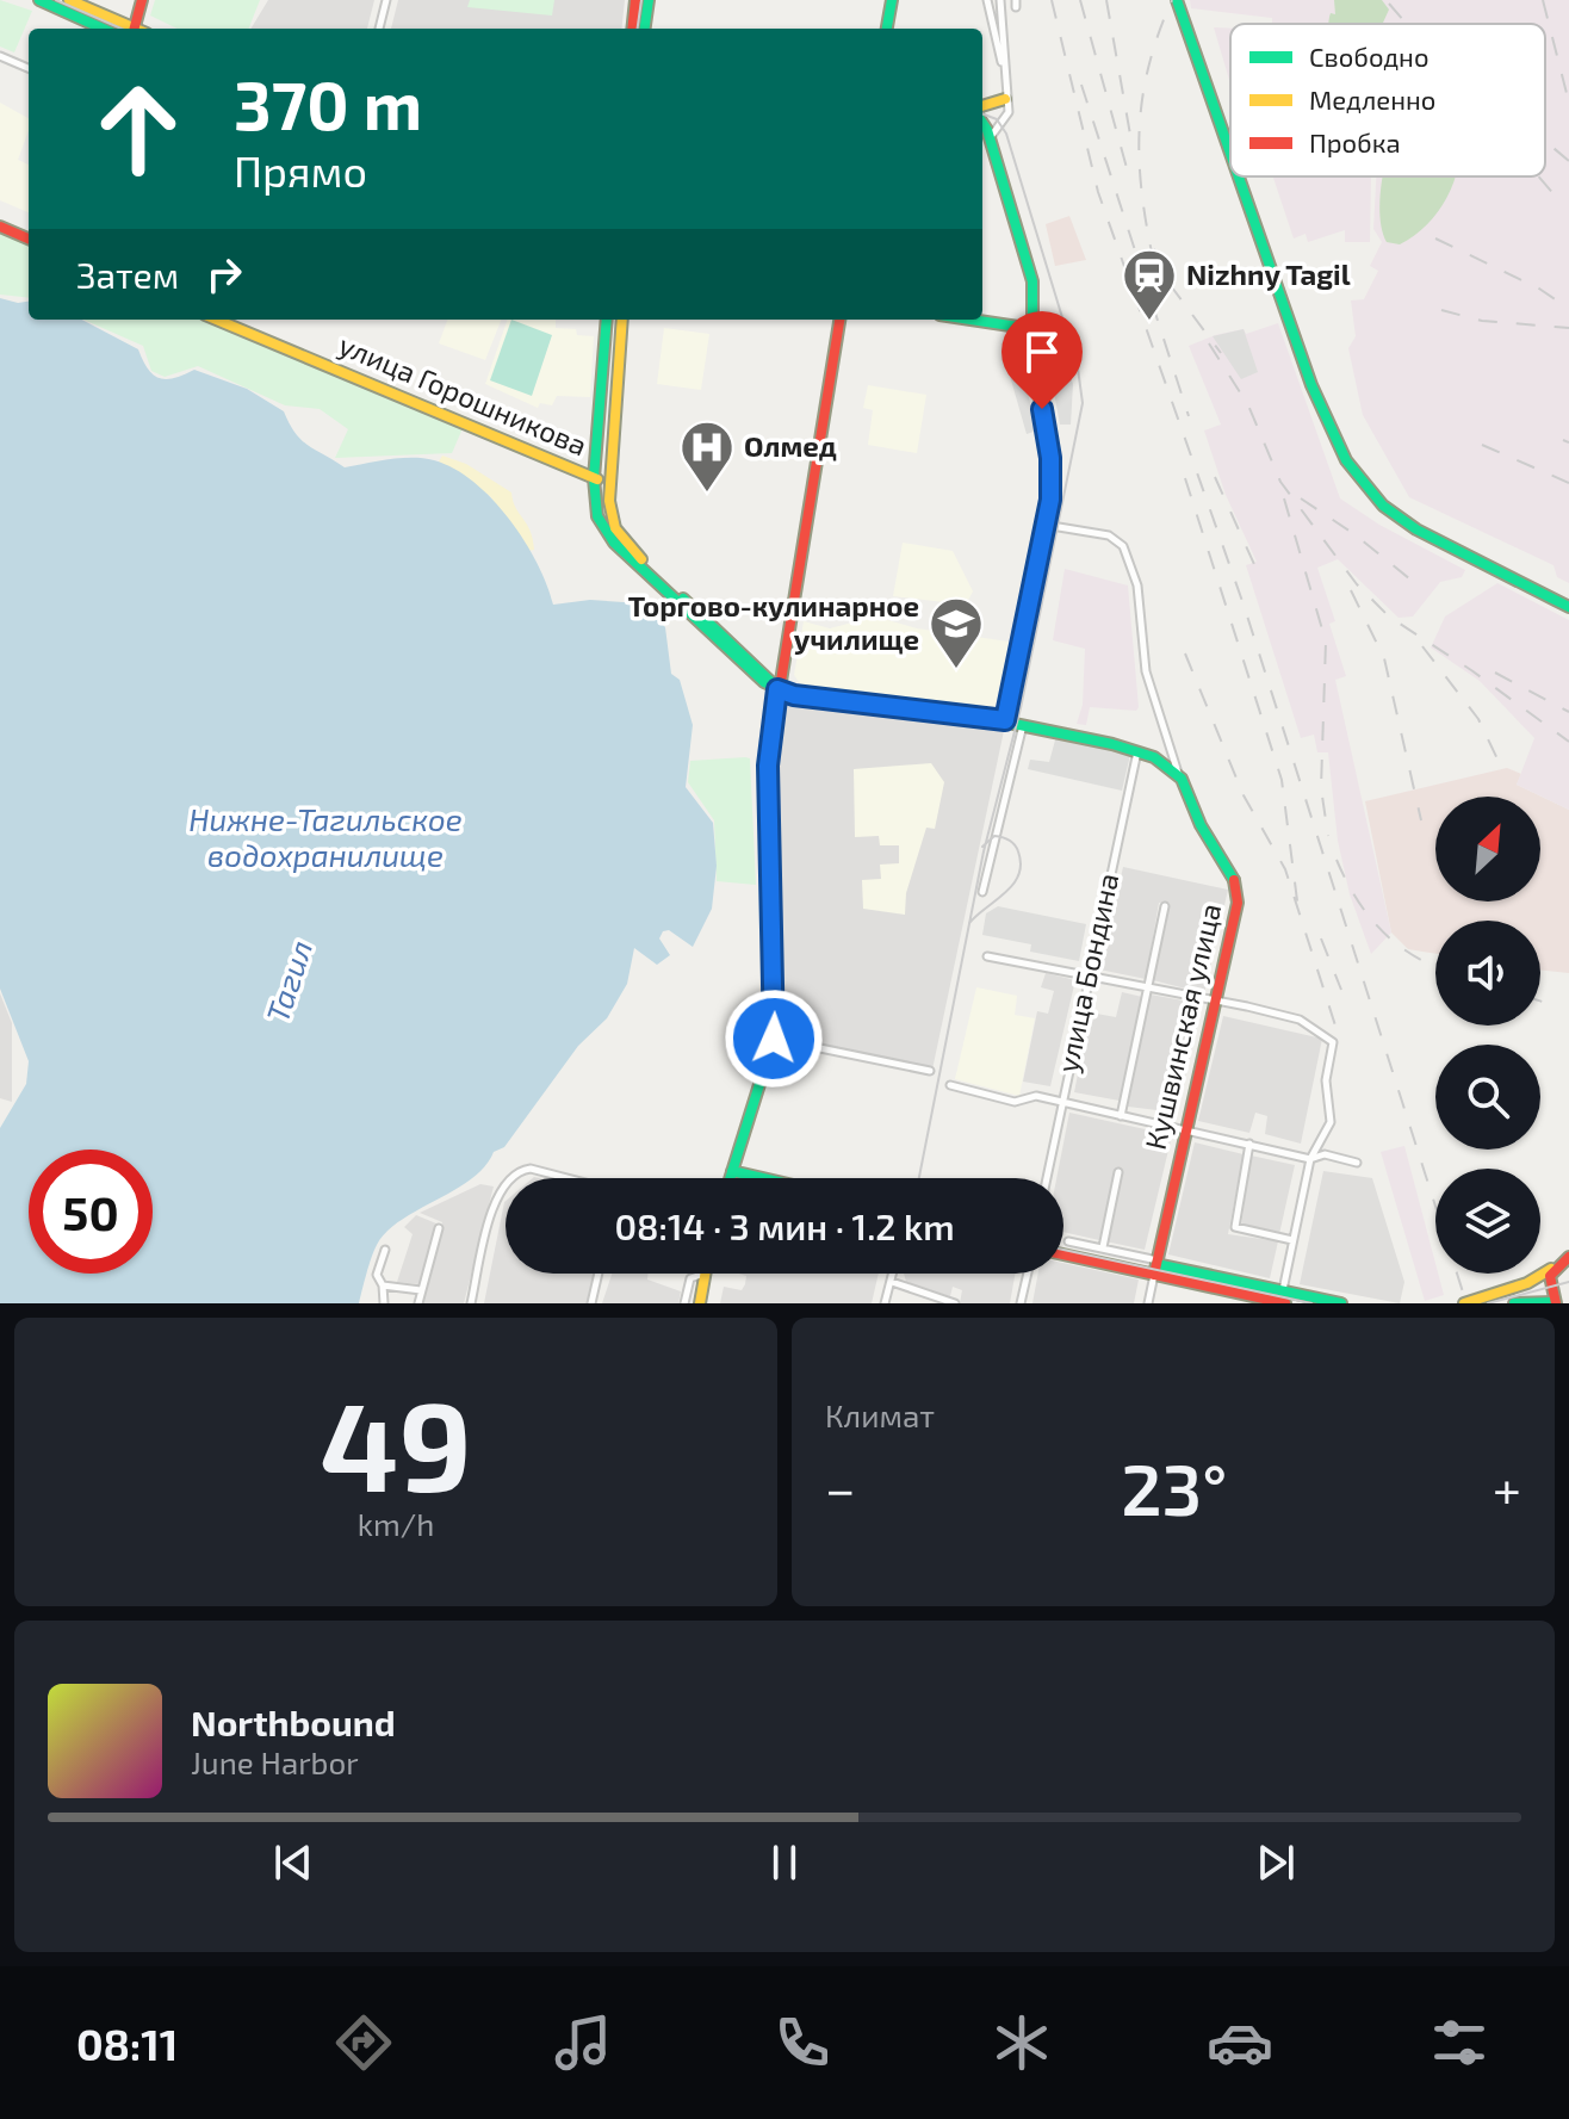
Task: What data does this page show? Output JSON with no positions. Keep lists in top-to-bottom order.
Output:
{
  "streets": {
    "main road": ["улица Горошникова", "Кушвинская улица"],
    "street": ["улица Бондина"]
  },
  "water": ["Нижне-Тагильское водохранилище", "Тагил"],
  "places": {
    "station": ["Nizhny Tagil"],
    "hospital": ["Олмед"],
    "school or university": ["Торгово-кулинарное училище"]
  },
  "legend": ["Свободно", "Медленно", "Пробка"],
  "north": "top right",
  "page": {
    "turn": ["370 m", "Прямо"],
    "then": "Затем",
    "limit": "50",
    "trip": "08:14 · 3 мин · 1.2 km",
    "tile": [
      ["49", "km/h"],
      "Климат"
    ],
    "heat": ["−", "23°", "+"],
    "song": ["Northbound", "June Harbor"],
    "tabs": "08:11"
  }
}
